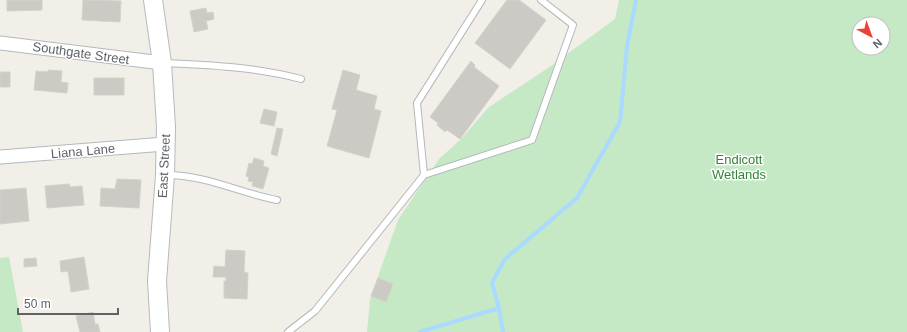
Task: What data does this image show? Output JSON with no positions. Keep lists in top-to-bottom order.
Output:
{
  "streets": {
    "main road": ["East Street"],
    "street": ["Southgate Street", "Liana Lane"]
  },
  "crossings": [
    ["Southgate Street", "East Street"],
    ["Liana Lane", "East Street"]
  ],
  "parks": ["Endicott Wetlands"],
  "scale_bar": "50 m",
  "north": "bottom right"
}
